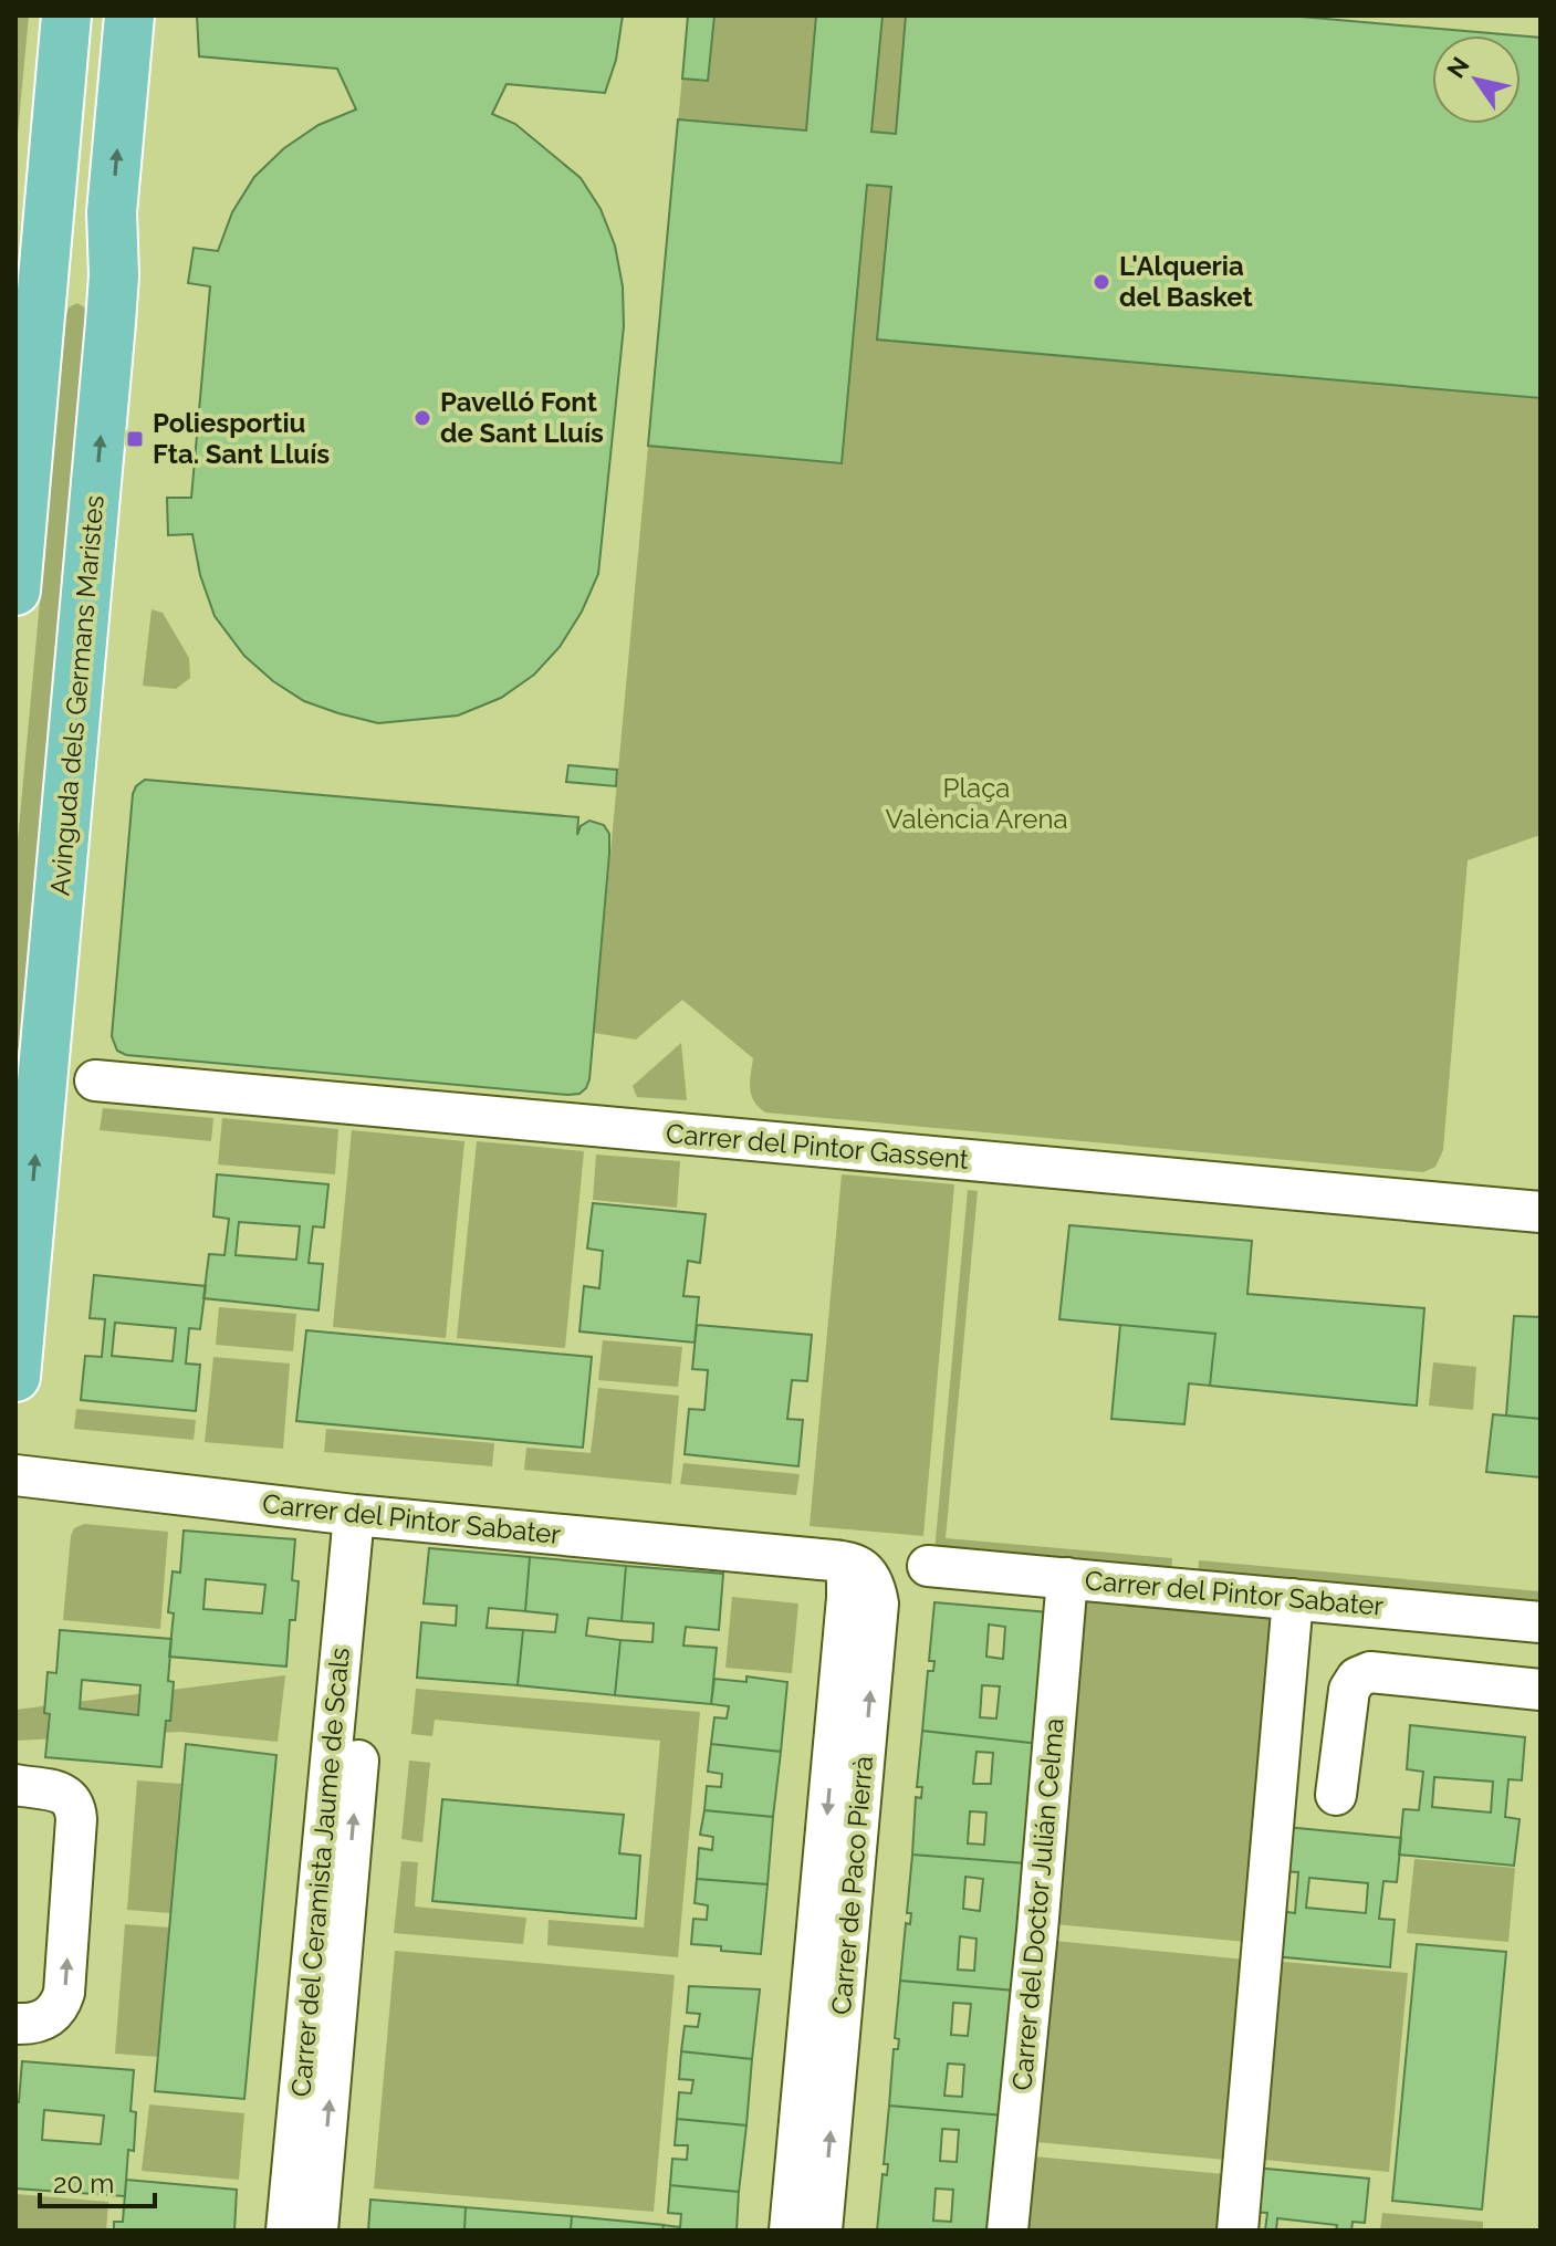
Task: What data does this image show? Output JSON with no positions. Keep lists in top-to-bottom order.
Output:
{
  "streets": {
    "main road": ["Avinguda dels Germans Maristes"],
    "street": [
      "Carrer del Pintor Gassent",
      "Carrer del Pintor Sabater",
      "Carrer del Ceramista Jaume de Scals",
      "Carrer de Paco Pierrà",
      "Carrer del Doctor Julián Celma"
    ]
  },
  "crossings": [
    ["Carrer del Pintor Sabater", "Carrer del Ceramista Jaume de Scals"],
    ["Carrer del Pintor Sabater", "Carrer de Paco Pierrà"],
    ["Carrer del Pintor Sabater", "Carrer del Doctor Julián Celma"]
  ],
  "parks": ["Plaça València Arena"],
  "places": {
    "other": ["L'Alqueria del Basket", "Pavelló Font de Sant Lluís"],
    "transit": ["Poliesportiu Fta. Sant Lluís"]
  },
  "scale_bar": "20 m",
  "north": "top left"
}
